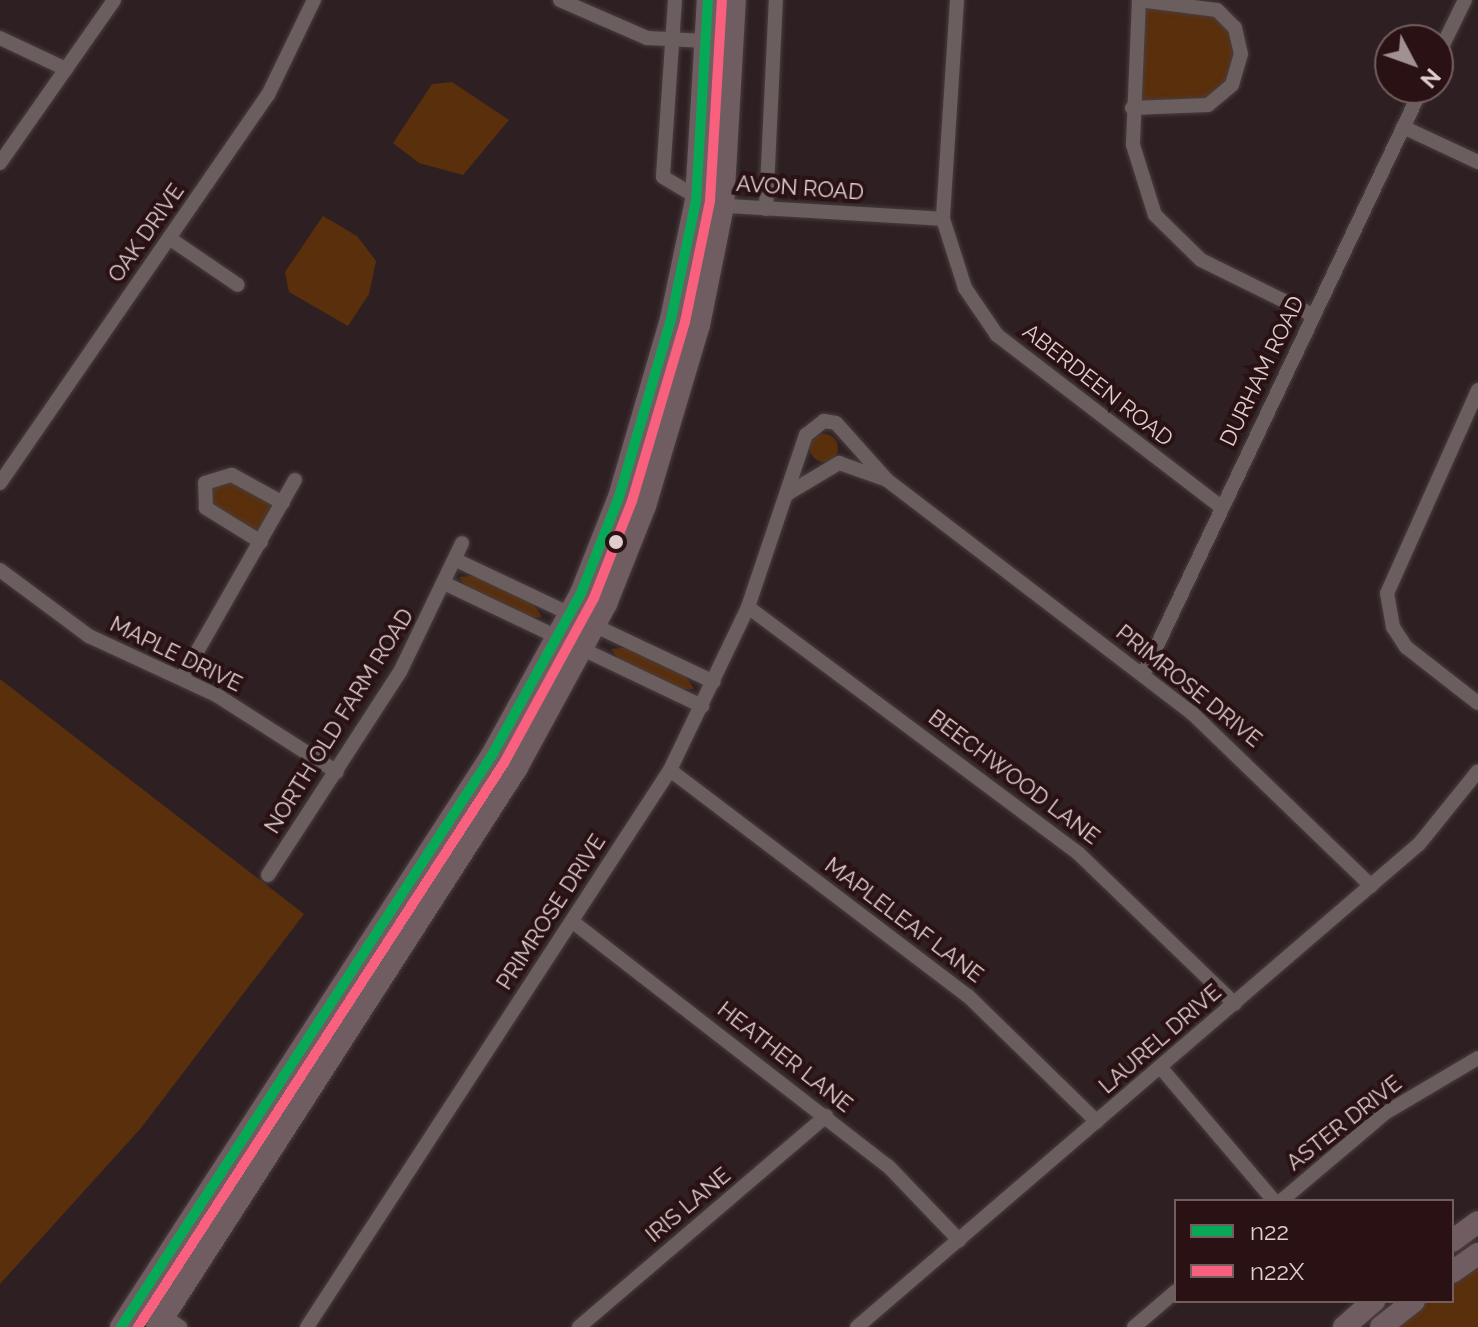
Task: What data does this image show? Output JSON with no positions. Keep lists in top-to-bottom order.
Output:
{
  "streets": {
    "street": [
      "AVON ROAD",
      "OAK DRIVE",
      "DURHAM ROAD",
      "ABERDEEN ROAD",
      "MAPLE DRIVE",
      "PRIMROSE DRIVE",
      "NORTH OLD FARM ROAD",
      "BEECHWOOD LANE",
      "MAPLELEAF LANE",
      "LAUREL DRIVE",
      "HEATHER LANE",
      "ASTER DRIVE",
      "IRIS LANE"
    ]
  },
  "crossings": [
    ["AVON ROAD", "ABERDEEN ROAD"],
    ["DURHAM ROAD", "ABERDEEN ROAD"],
    ["DURHAM ROAD", "PRIMROSE DRIVE"],
    ["MAPLE DRIVE", "NORTH OLD FARM ROAD"],
    ["PRIMROSE DRIVE", "BEECHWOOD LANE"],
    ["PRIMROSE DRIVE", "MAPLELEAF LANE"],
    ["PRIMROSE DRIVE", "LAUREL DRIVE"],
    ["PRIMROSE DRIVE", "HEATHER LANE"],
    ["BEECHWOOD LANE", "LAUREL DRIVE"],
    ["MAPLELEAF LANE", "LAUREL DRIVE"],
    ["LAUREL DRIVE", "HEATHER LANE"],
    ["HEATHER LANE", "IRIS LANE"]
  ],
  "lines": ["transit line n22", "transit line n22X"],
  "legend": ["n22", "n22X"],
  "north": "bottom right"
}
